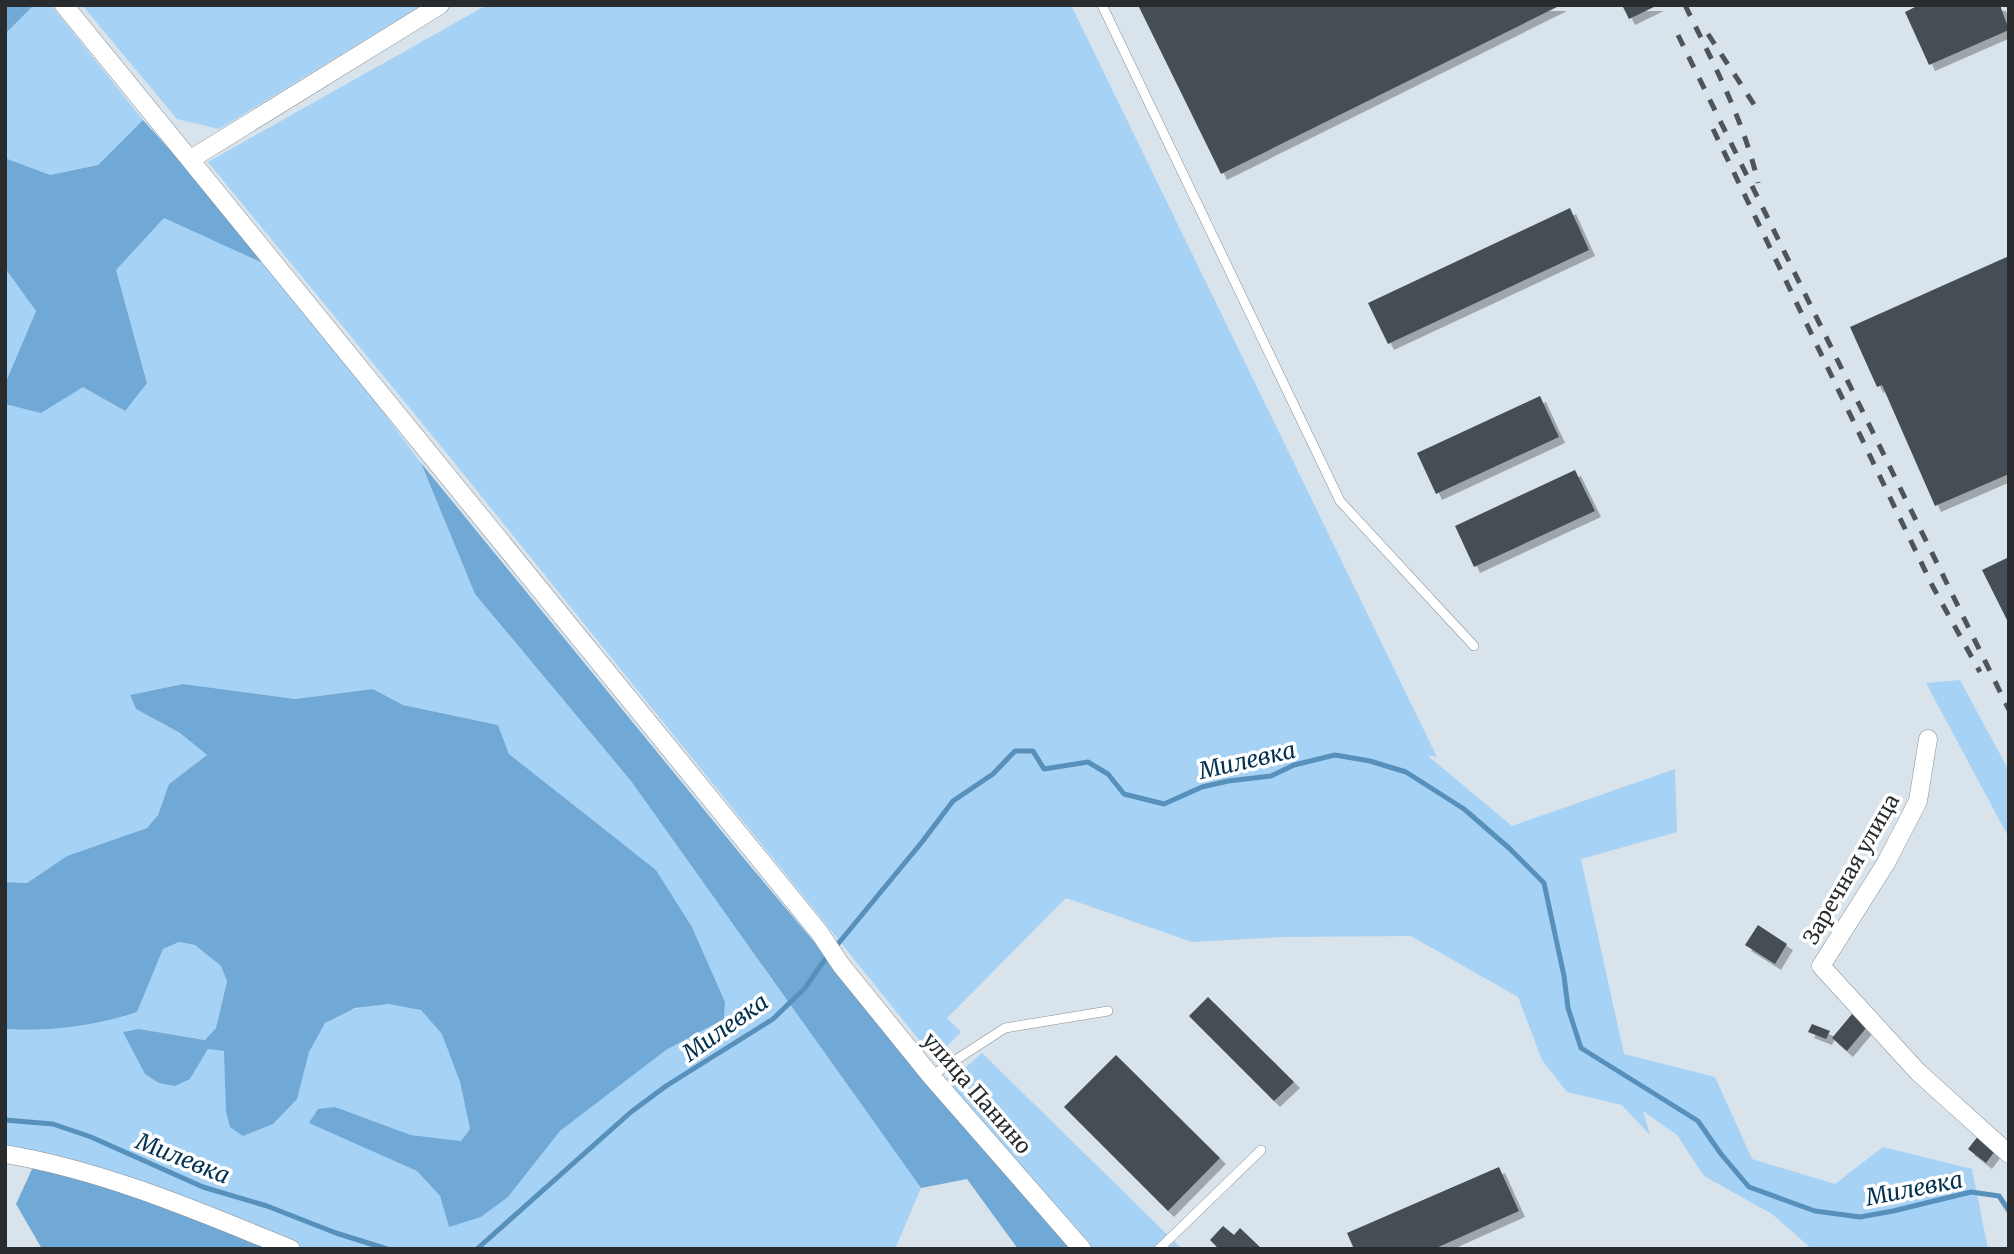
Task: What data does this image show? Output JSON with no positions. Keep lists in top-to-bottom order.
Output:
{
  "streets": {
    "street": ["Заречная улица", "улица Панино"]
  },
  "water": ["Милевка"]
}
